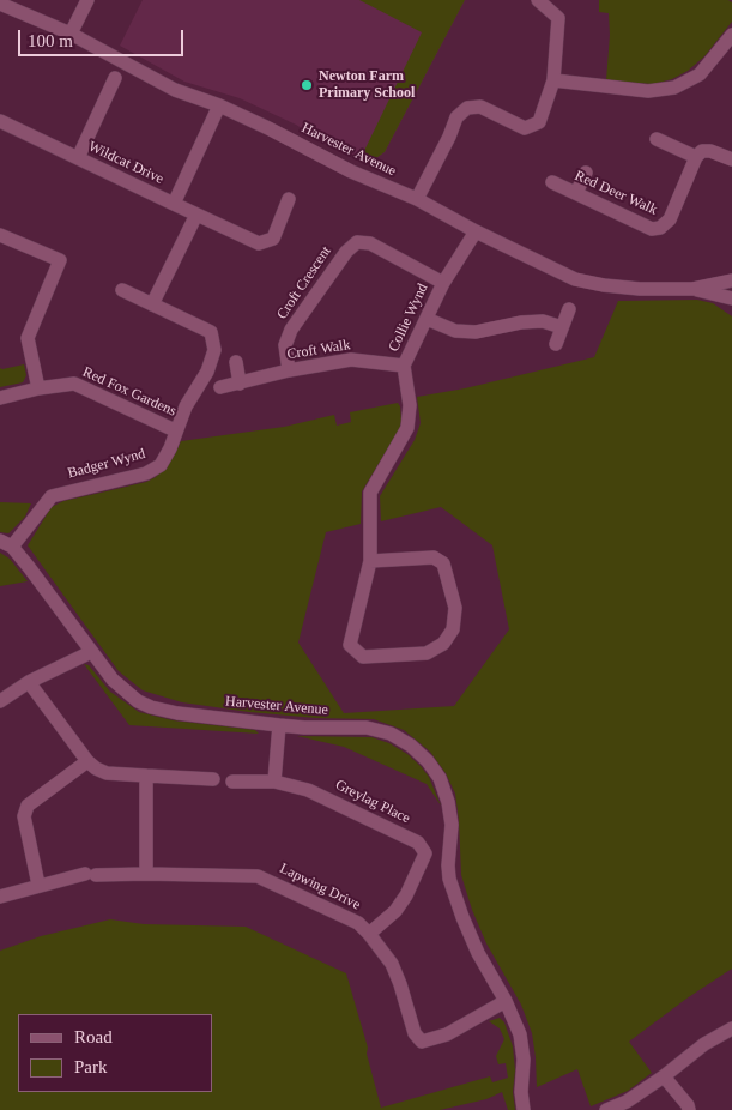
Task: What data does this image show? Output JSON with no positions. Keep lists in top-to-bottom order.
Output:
{
  "streets": {
    "street": [
      "Harvester Avenue",
      "Wildcat Drive",
      "Red Deer Walk",
      "Croft Crescent",
      "Collie Wynd",
      "Croft Walk",
      "Red Fox Gardens",
      "Badger Wynd",
      "Greylag Place",
      "Lapwing Drive"
    ]
  },
  "crossings": [
    ["Harvester Avenue", "Wildcat Drive"],
    ["Harvester Avenue", "Collie Wynd"],
    ["Harvester Avenue", "Badger Wynd"],
    ["Harvester Avenue", "Lapwing Drive"],
    ["Croft Crescent", "Collie Wynd"],
    ["Croft Crescent", "Croft Walk"],
    ["Collie Wynd", "Croft Walk"],
    ["Red Fox Gardens", "Badger Wynd"],
    ["Greylag Place", "Lapwing Drive"]
  ],
  "places": ["Newton Farm Primary School"],
  "legend": ["Road", "Park"],
  "scale_bar": "100 m"
}
